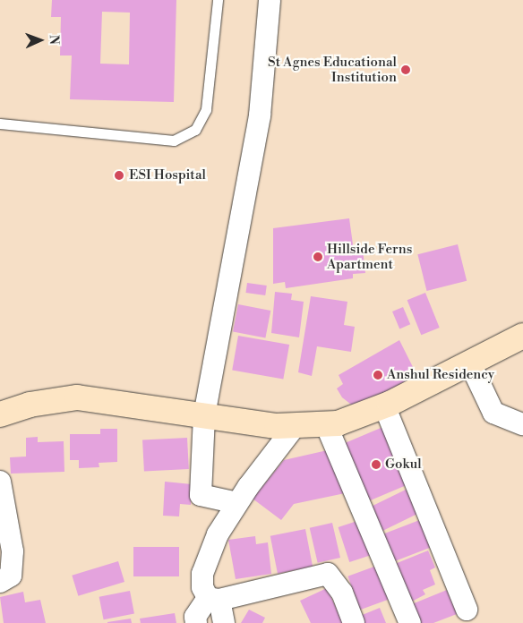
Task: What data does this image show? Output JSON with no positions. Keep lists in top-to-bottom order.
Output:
{
  "places": [
    "St Agnes Educational Institution",
    "ESI Hospital",
    "Hillside Ferns Apartment",
    "Anshul Residency",
    "Gokul"
  ],
  "north": "right"
}
